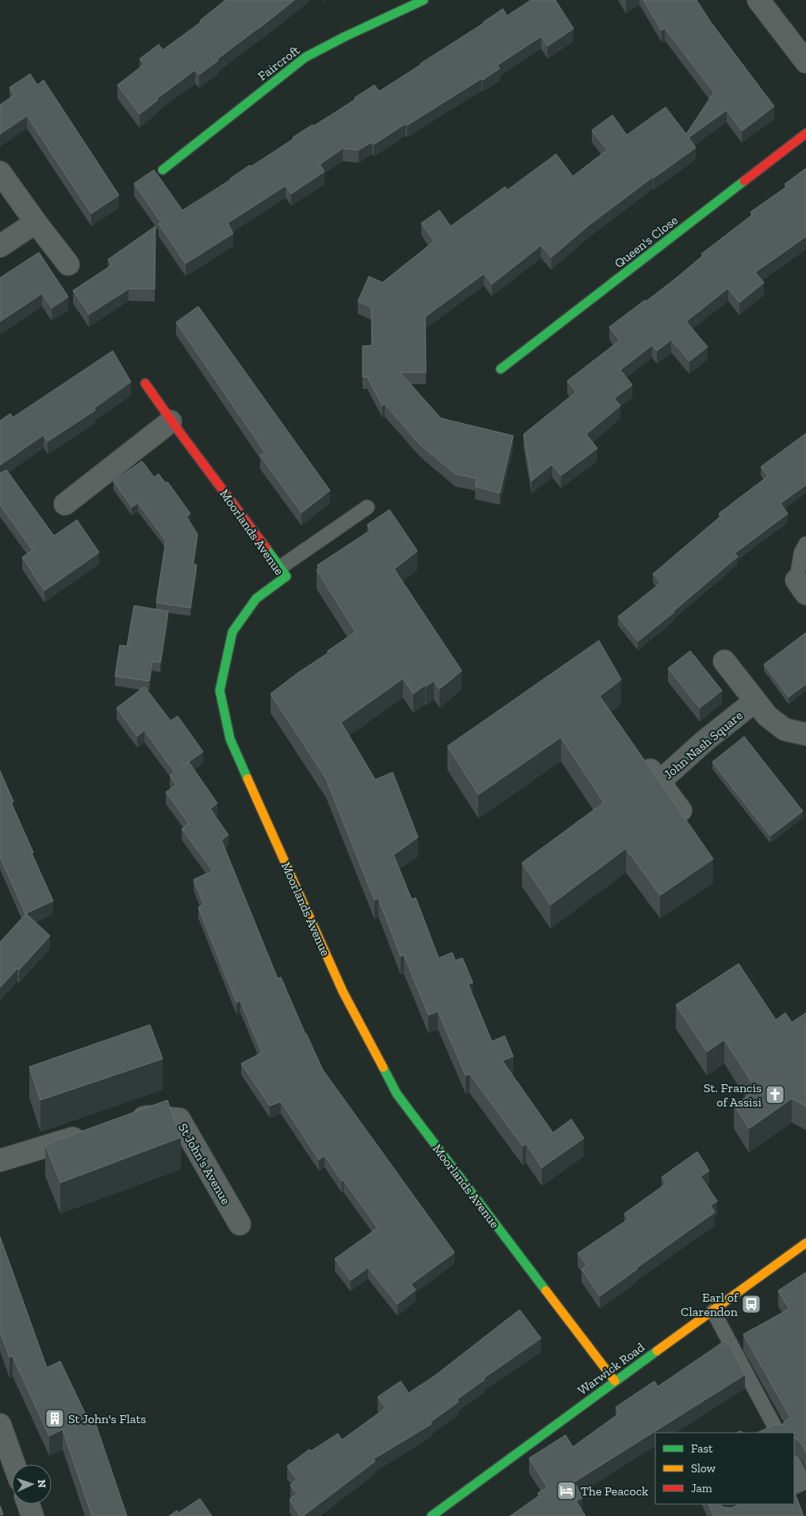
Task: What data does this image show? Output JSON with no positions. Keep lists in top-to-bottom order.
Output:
{
  "streets": {
    "street": [
      "Faircroft",
      "Queen's Close",
      "Moorlands Avenue",
      "John Nash Square",
      "St John's Avenue",
      "Warwick Road"
    ]
  },
  "crossings": [
    ["Moorlands Avenue", "Warwick Road"]
  ],
  "places": {
    "church": ["St. Francis of Assisi"],
    "bus stop": ["Earl of Clarendon"],
    "building": ["St John's Flats"],
    "hotel": ["The Peacock"]
  },
  "legend": ["Fast", "Slow", "Jam"],
  "north": "right"
}
